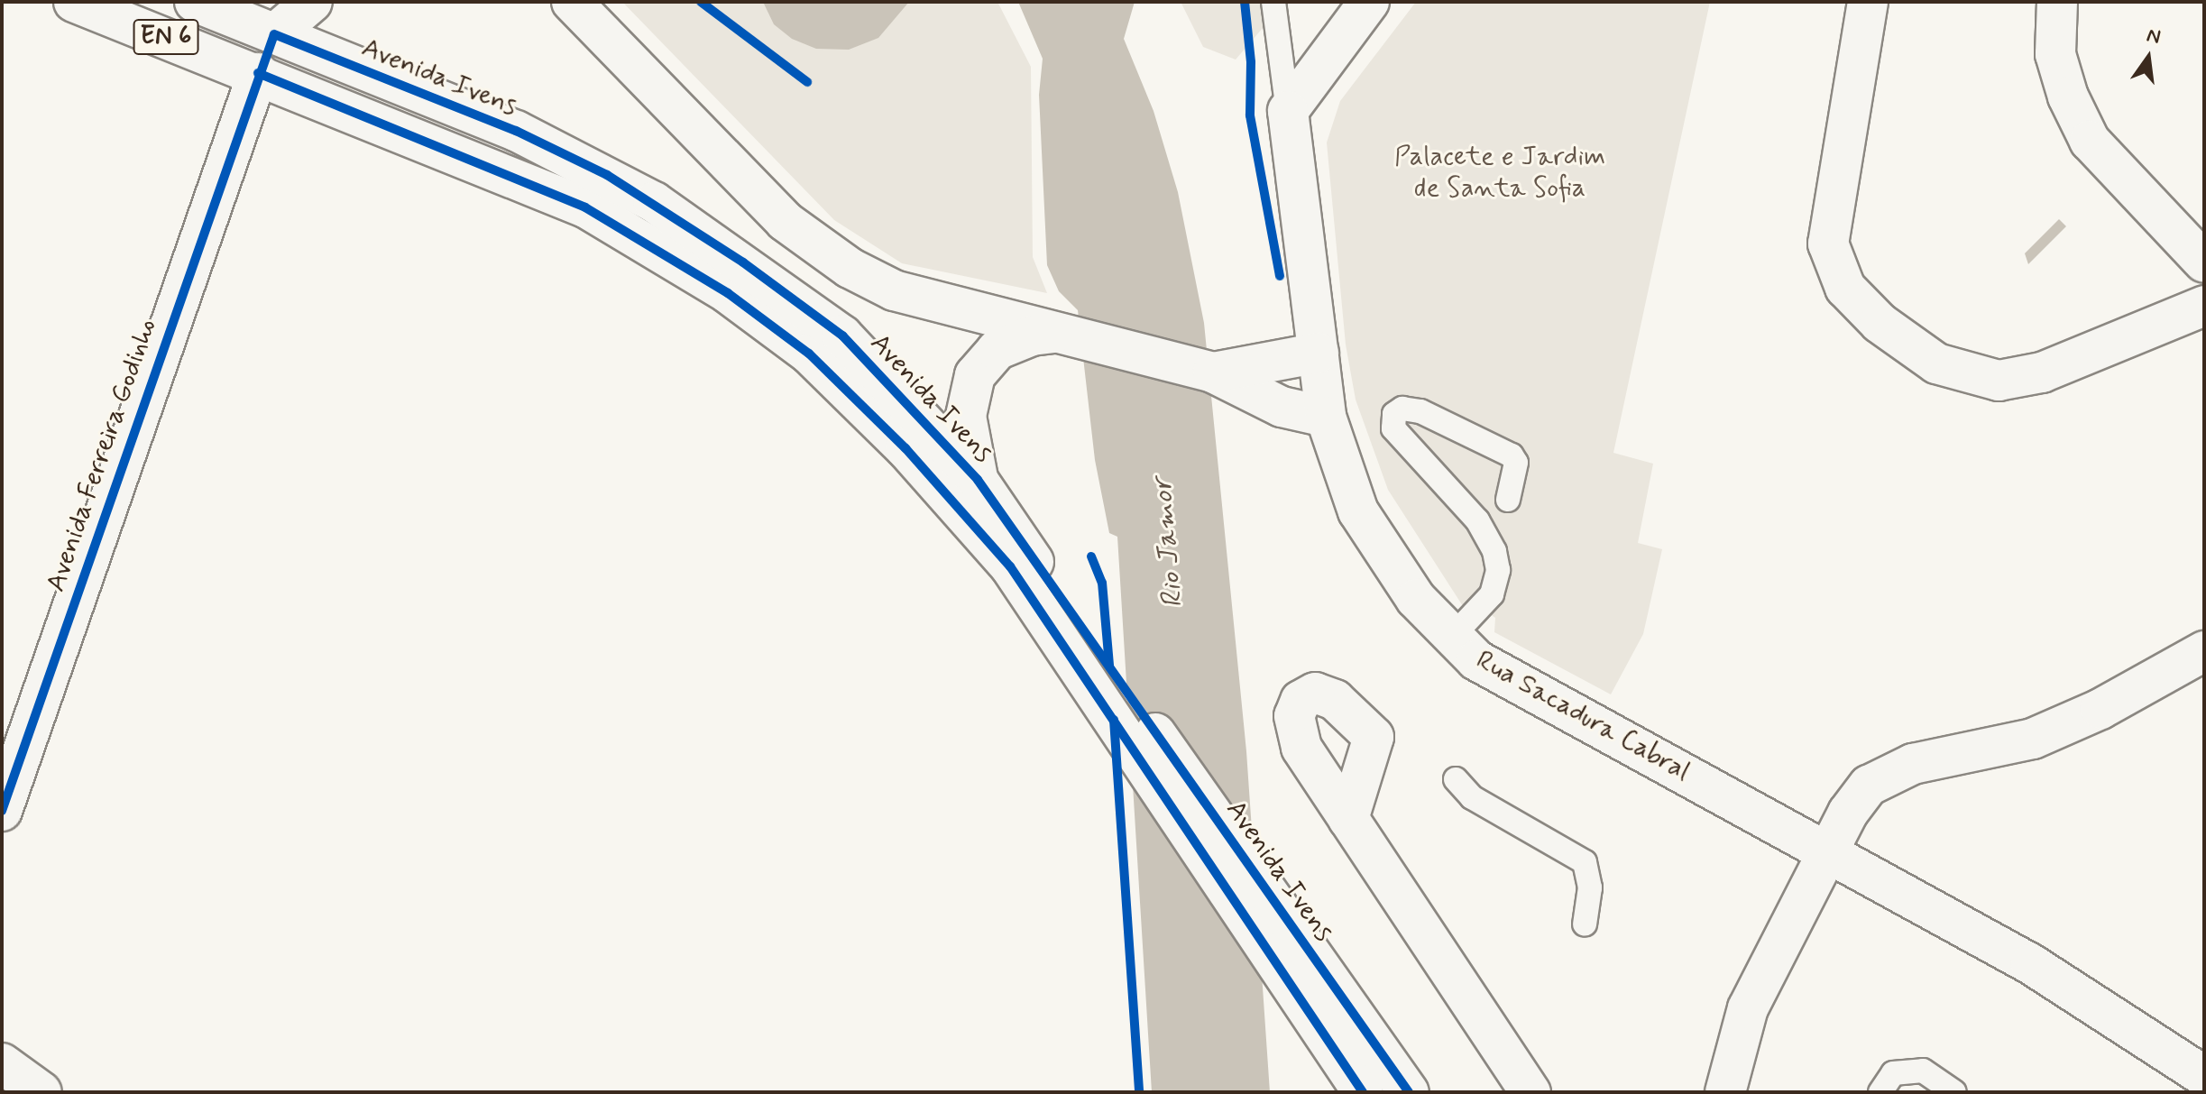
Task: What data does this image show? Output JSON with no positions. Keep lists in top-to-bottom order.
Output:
{
  "streets": {
    "street": [
      "EN 6",
      "Avenida Ivens",
      "Avenida Ferreira Godinho",
      "Rua Sacadura Cabral"
    ]
  },
  "crossings": [
    ["EN 6", "Avenida Ivens"],
    ["EN 6", "Avenida Ferreira Godinho"],
    ["Avenida Ivens", "Avenida Ferreira Godinho"]
  ],
  "water": ["Rio Jamor"],
  "parks": ["Palacete e Jardim de Santa Sofia"],
  "north": "top"
}
